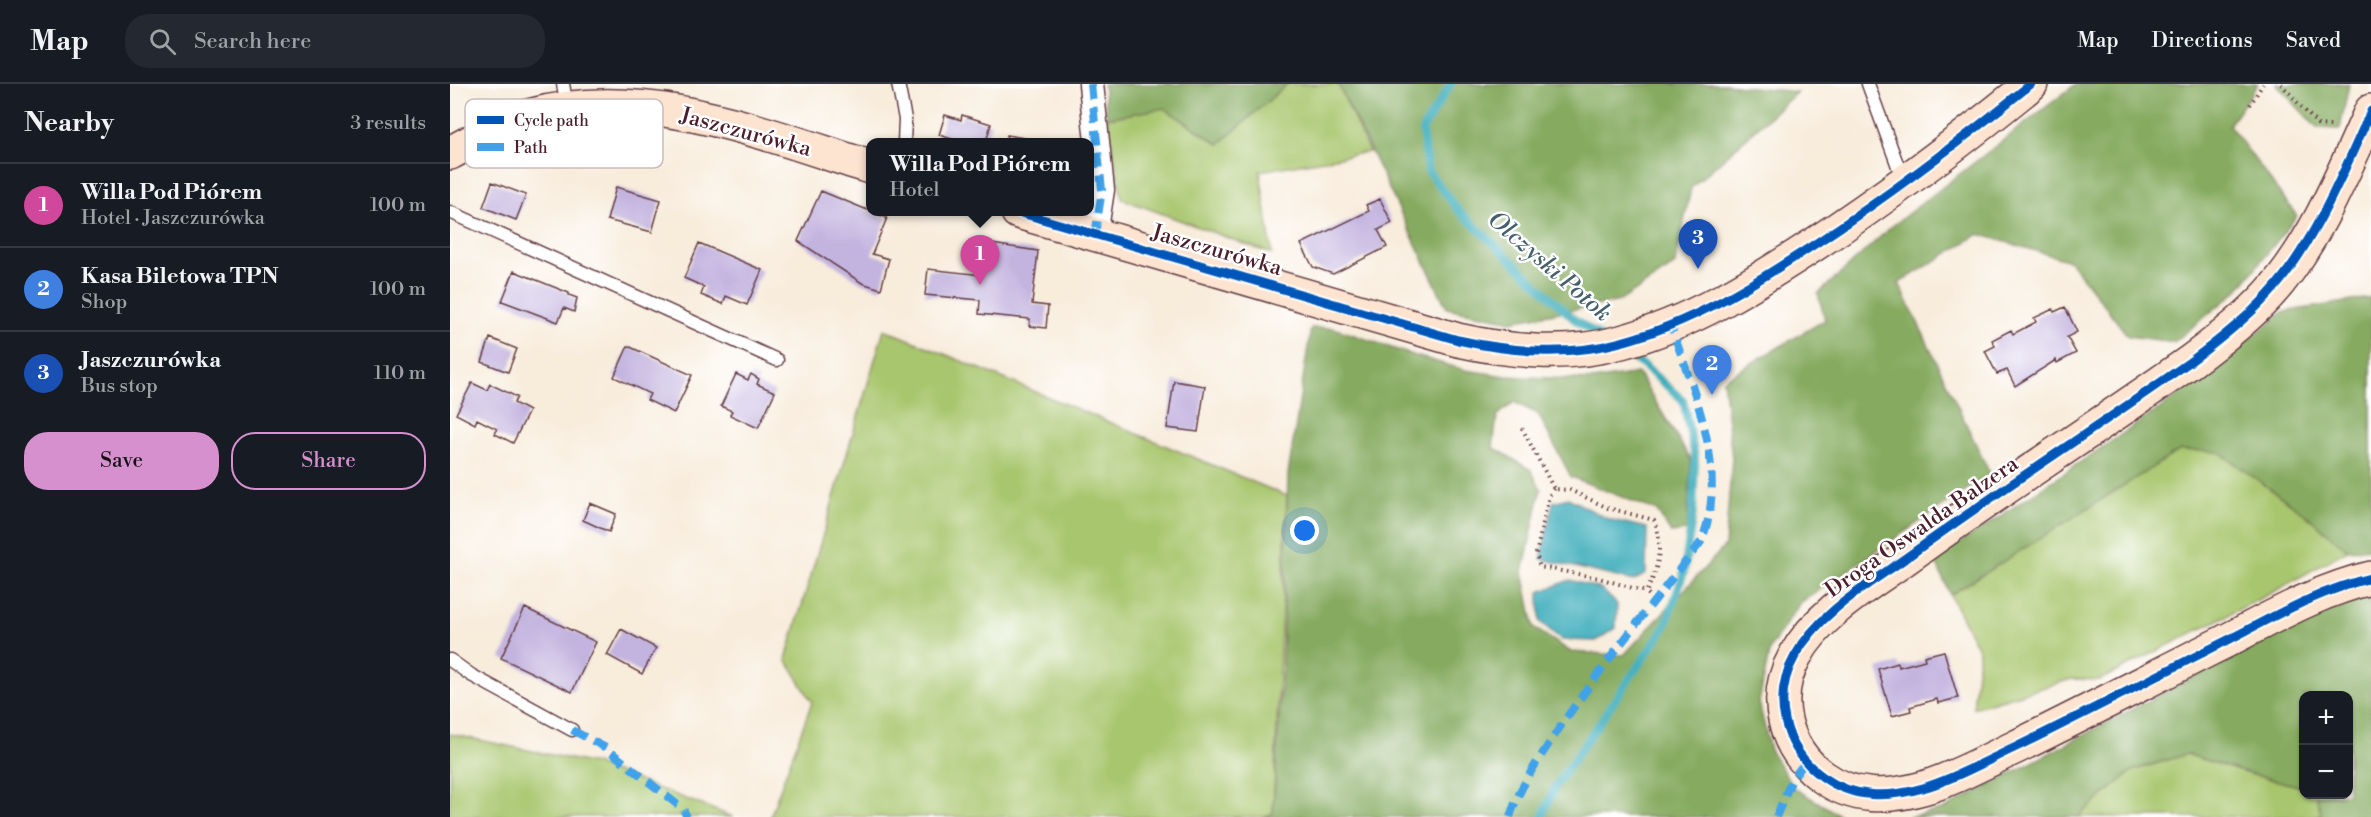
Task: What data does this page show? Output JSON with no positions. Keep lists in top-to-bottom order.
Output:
{
  "streets": {
    "street": ["Jaszczurówka", "Droga Oswalda Balzera"]
  },
  "water": ["Olczyski Potok"],
  "legend": ["Cycle path", "Path"],
  "page": {
    "header": "Map",
    "search": "Search here",
    "nav": ["Map", "Directions", "Saved"],
    "heading": ["Nearby", "3 results"],
    "popup": ["Willa Pod Piórem", "Hotel"],
    "list": [
      {
        "mark": "1",
        "name": "Willa Pod Piórem",
        "note": "Hotel · Jaszczurówka",
        "value": "100 m"
      },
      {
        "mark": "2",
        "name": "Kasa Biletowa TPN",
        "note": "Shop",
        "value": "100 m"
      },
      {
        "mark": "3",
        "name": "Jaszczurówka",
        "note": "Bus stop",
        "value": "110 m"
      }
    ],
    "pins": ["3", "1", "2"],
    "buttons": ["Save", "Share"],
    "map_buttons": ["+", "−"]
  }
}
